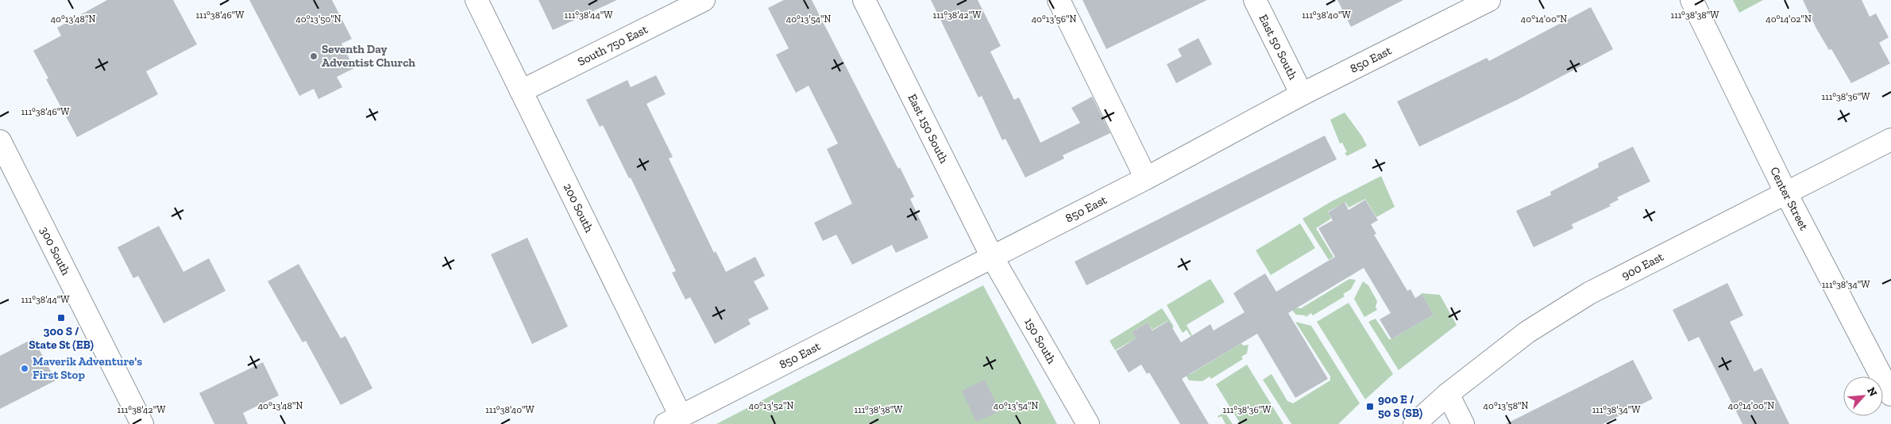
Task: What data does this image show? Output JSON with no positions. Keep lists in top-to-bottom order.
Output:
{
  "streets": {
    "street": [
      "South 750 East",
      "East 50 South",
      "850 East",
      "East 150 South",
      "Center Street",
      "200 South",
      "300 South",
      "900 East",
      "150 South"
    ]
  },
  "crossings": [
    ["South 750 East", "200 South"],
    ["East 50 South", "850 East"],
    ["850 East", "East 150 South"],
    ["850 East", "200 South"],
    ["850 East", "150 South"],
    ["East 150 South", "150 South"],
    ["Center Street", "900 East"]
  ],
  "places": {
    "other": ["Seventh Day Adventist Church", "Maverik Adventure's First Stop"],
    "transit": ["300 S / State St (EB)", "900 E / 50 S (SB)"]
  },
  "north": "top right",
  "coordinates": [
    "111°38'46\"W",
    "111°38'44\"W",
    "111°38'42\"W",
    "111°38'40\"W",
    "111°38'38\"W",
    "40°13'48\"N",
    "40°13'50\"N",
    "40°13'54\"N",
    "40°13'56\"N",
    "40°14'00\"N",
    "40°14'02\"N",
    "111°38'36\"W",
    "111°38'34\"W",
    "40°13'52\"N",
    "40°13'58\"N"
  ]
}
